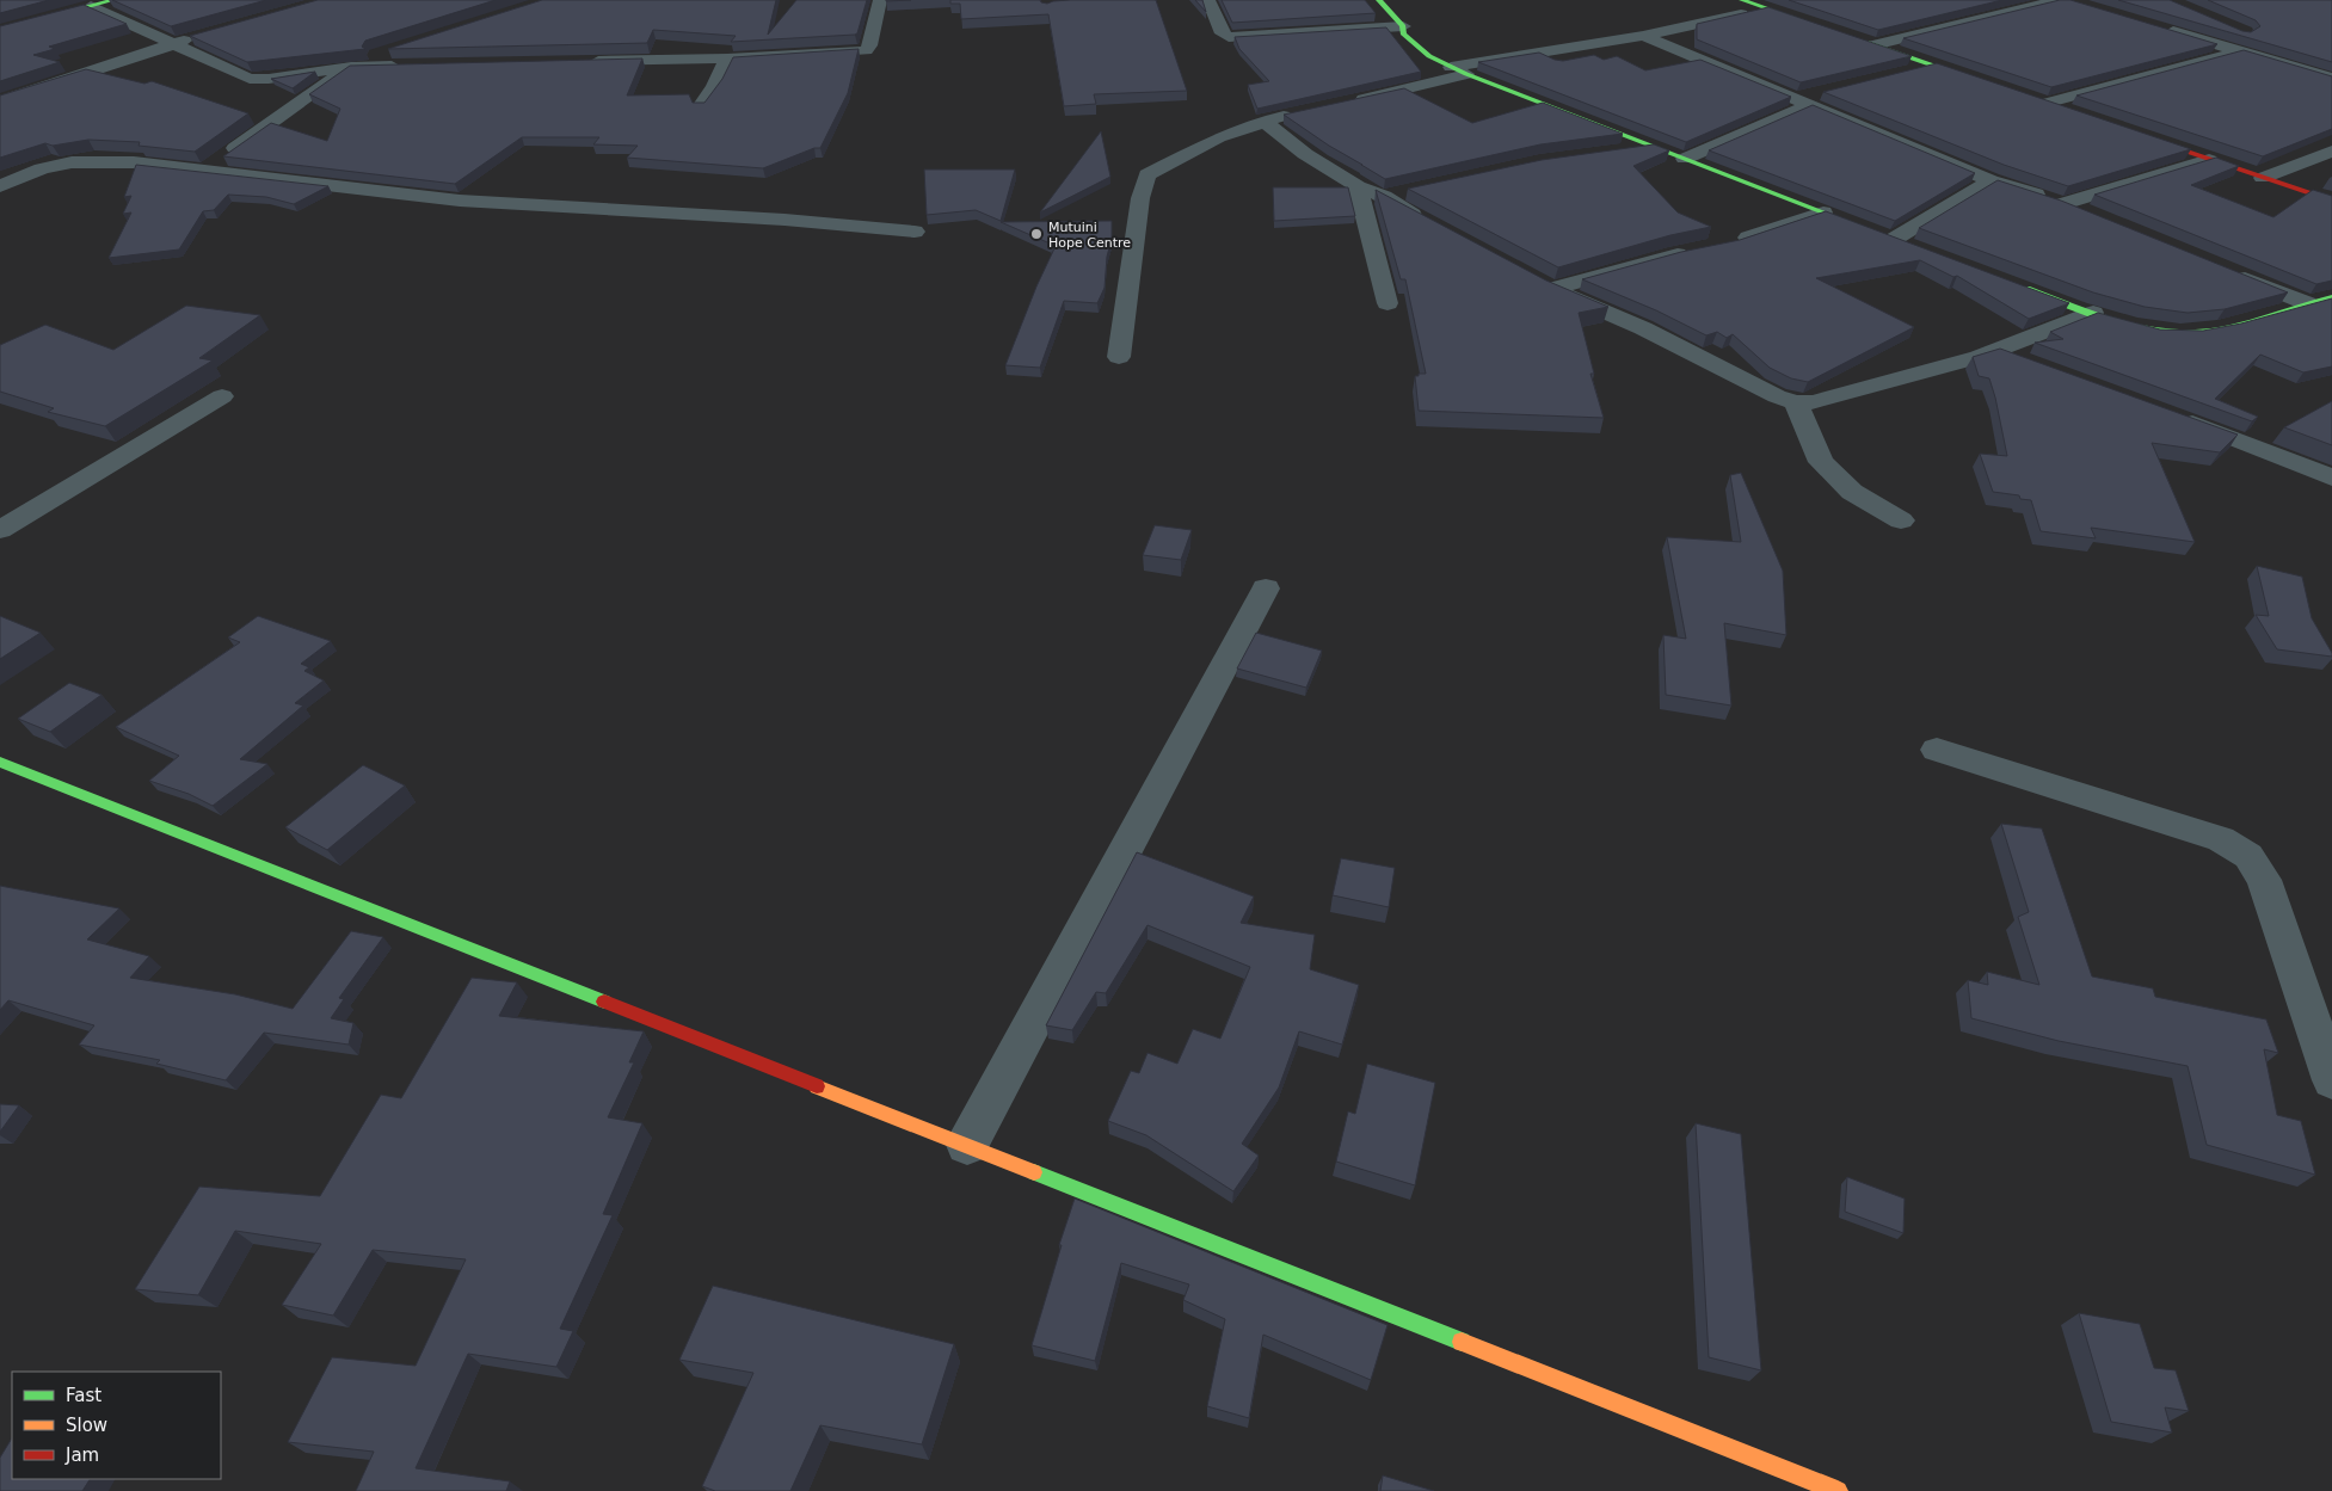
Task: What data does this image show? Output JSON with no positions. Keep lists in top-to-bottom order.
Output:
{
  "places": ["Mutuini Hope Centre"],
  "legend": ["Fast", "Slow", "Jam"]
}
